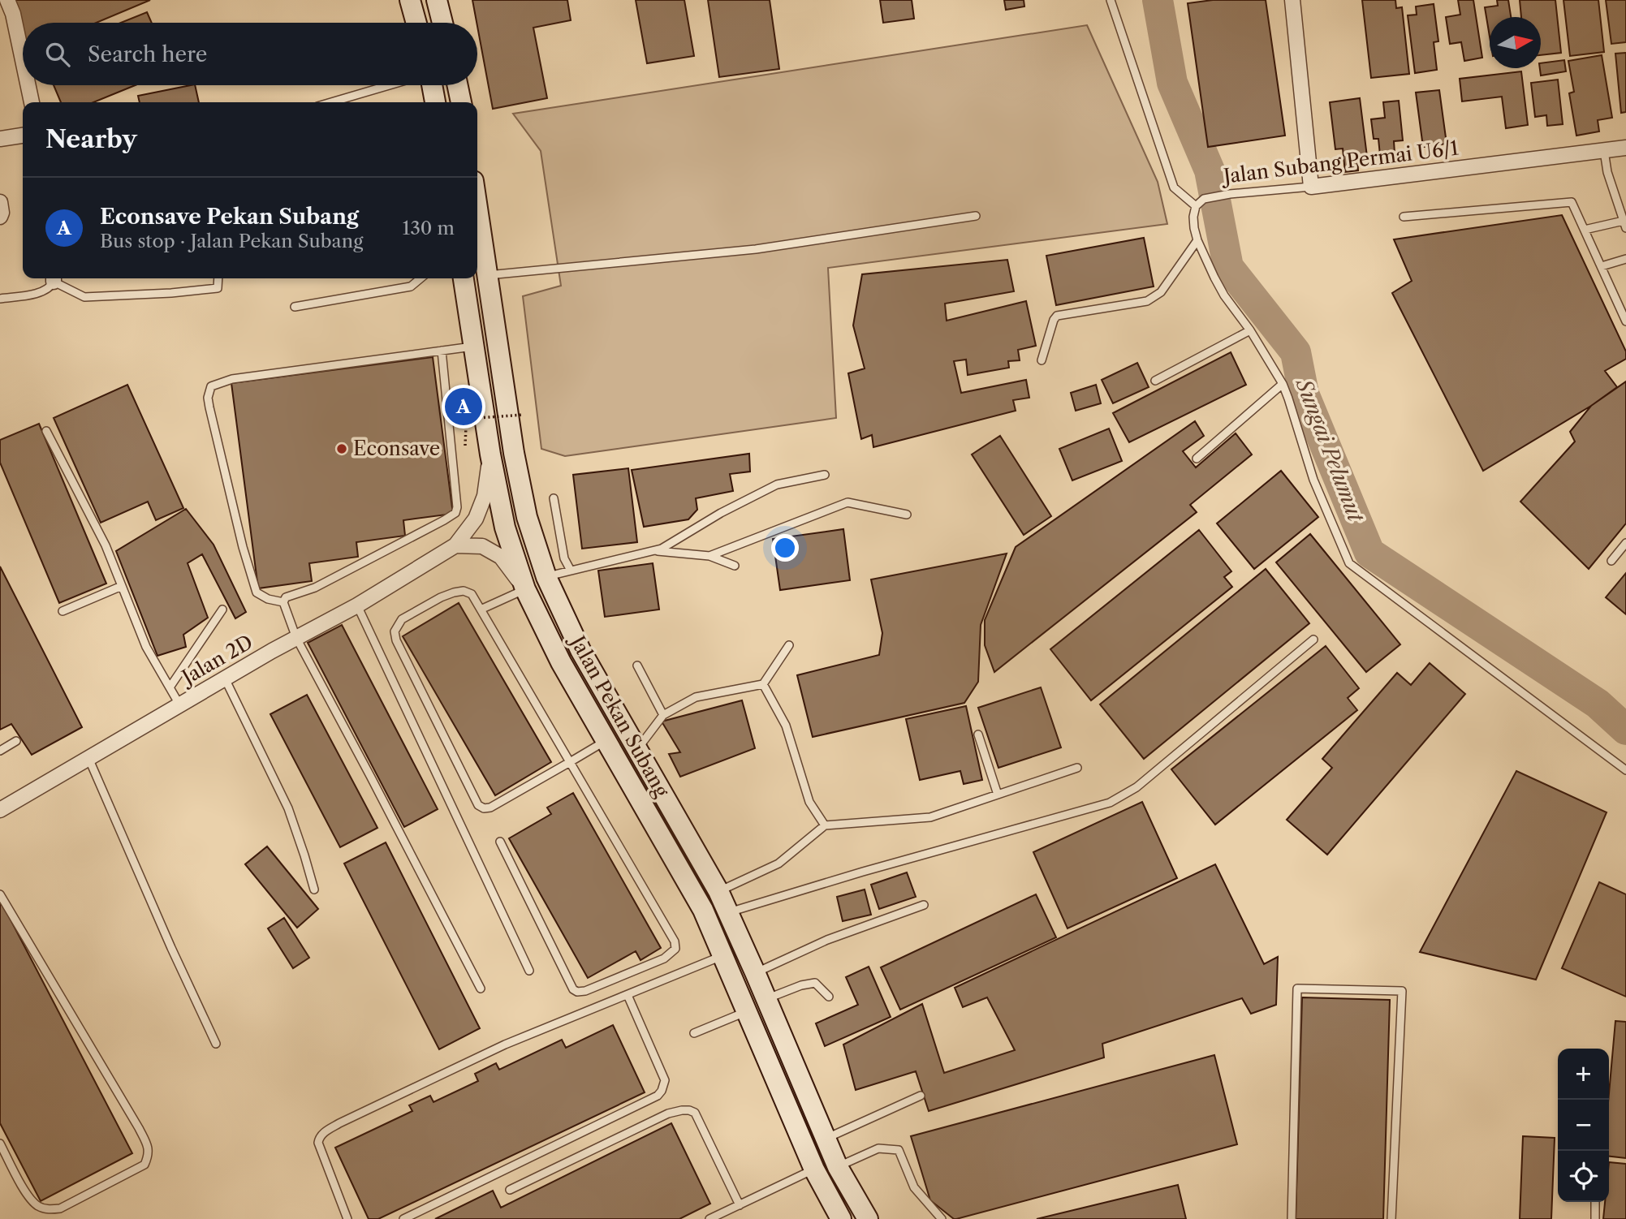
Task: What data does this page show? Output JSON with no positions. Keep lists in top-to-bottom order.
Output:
{
  "streets": {
    "main road": ["Jalan Pekan Subang"],
    "street": ["Jalan Subang Permai U6/1", "Jalan 2D"]
  },
  "crossings": [
    ["Jalan 2D", "Jalan Pekan Subang"]
  ],
  "water": ["Sungai Pelumut"],
  "places": ["Econsave"],
  "north": "right",
  "page": {
    "search": "Search here",
    "heading": "Nearby",
    "list": [
      {
        "mark": "A",
        "name": "Econsave Pekan Subang",
        "note": "Bus stop · Jalan Pekan Subang",
        "value": "130 m"
      }
    ],
    "pins": "A",
    "map_buttons": ["+", "−"]
  }
}
